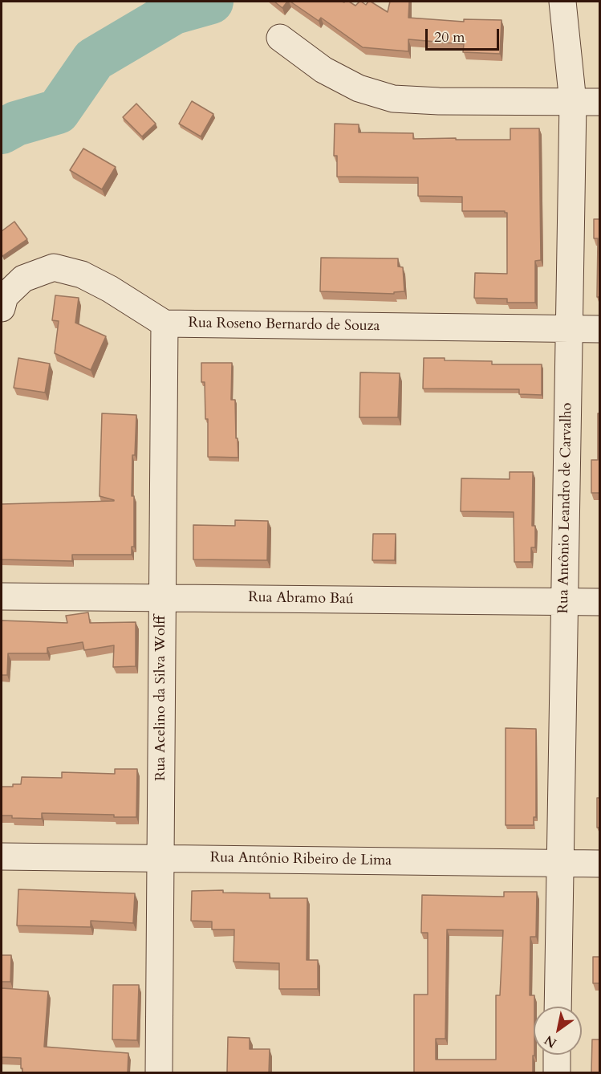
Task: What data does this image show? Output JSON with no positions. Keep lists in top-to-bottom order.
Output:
{
  "streets": {
    "street": [
      "Rua Roseno Bernardo de Souza",
      "Rua Antônio Leandro de Carvalho",
      "Rua Abramo Baú",
      "Rua Acelino da Silva Wolff",
      "Rua Antônio Ribeiro de Lima"
    ]
  },
  "crossings": [
    ["Rua Roseno Bernardo de Souza", "Rua Antônio Leandro de Carvalho"],
    ["Rua Roseno Bernardo de Souza", "Rua Acelino da Silva Wolff"],
    ["Rua Antônio Leandro de Carvalho", "Rua Abramo Baú"],
    ["Rua Antônio Leandro de Carvalho", "Rua Antônio Ribeiro de Lima"],
    ["Rua Abramo Baú", "Rua Acelino da Silva Wolff"],
    ["Rua Acelino da Silva Wolff", "Rua Antônio Ribeiro de Lima"]
  ],
  "scale_bar": "20 m",
  "north": "bottom left"
}
